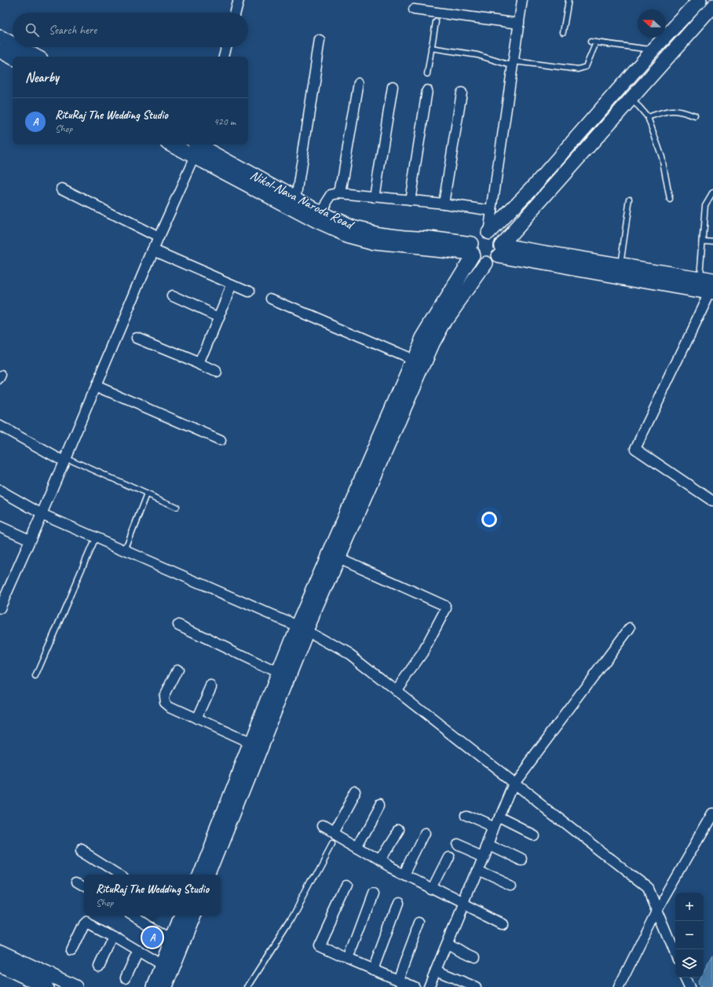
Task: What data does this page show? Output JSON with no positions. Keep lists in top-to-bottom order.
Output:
{
  "streets": {
    "street": ["Nikol-Nava Naroda Road"]
  },
  "north": "left",
  "page": {
    "search": "Search here",
    "heading": "Nearby",
    "list": [
      {
        "mark": "A",
        "name": "RituRaj The Wedding Studio",
        "note": "Shop",
        "value": "420 m"
      }
    ],
    "popup": ["RituRaj The Wedding Studio", "Shop"],
    "map_buttons": ["+", "−"],
    "pins": "A"
  }
}
